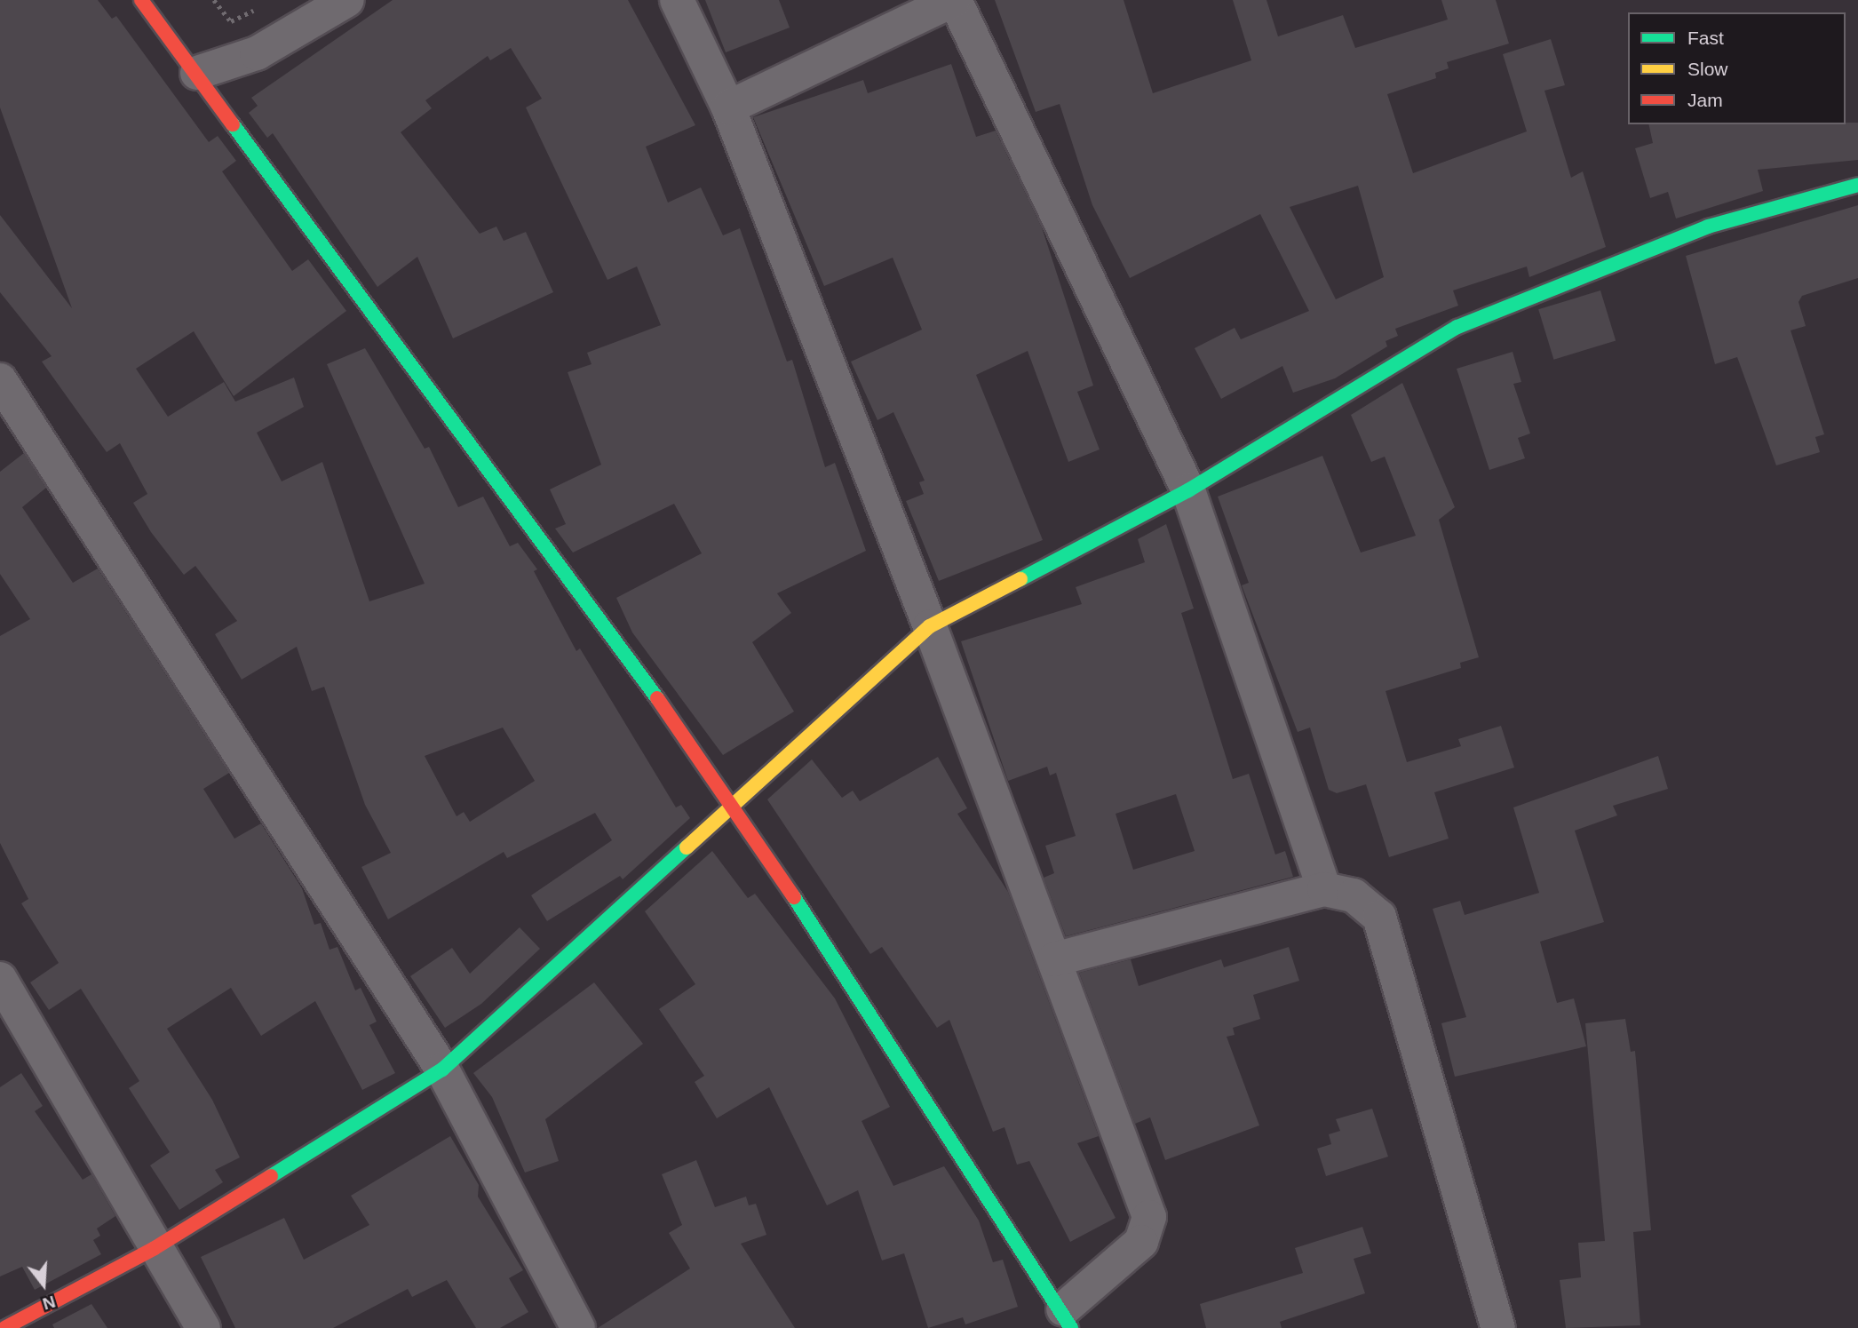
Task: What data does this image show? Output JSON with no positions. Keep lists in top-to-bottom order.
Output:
{
  "legend": ["Fast", "Slow", "Jam"],
  "north": "bottom"
}
